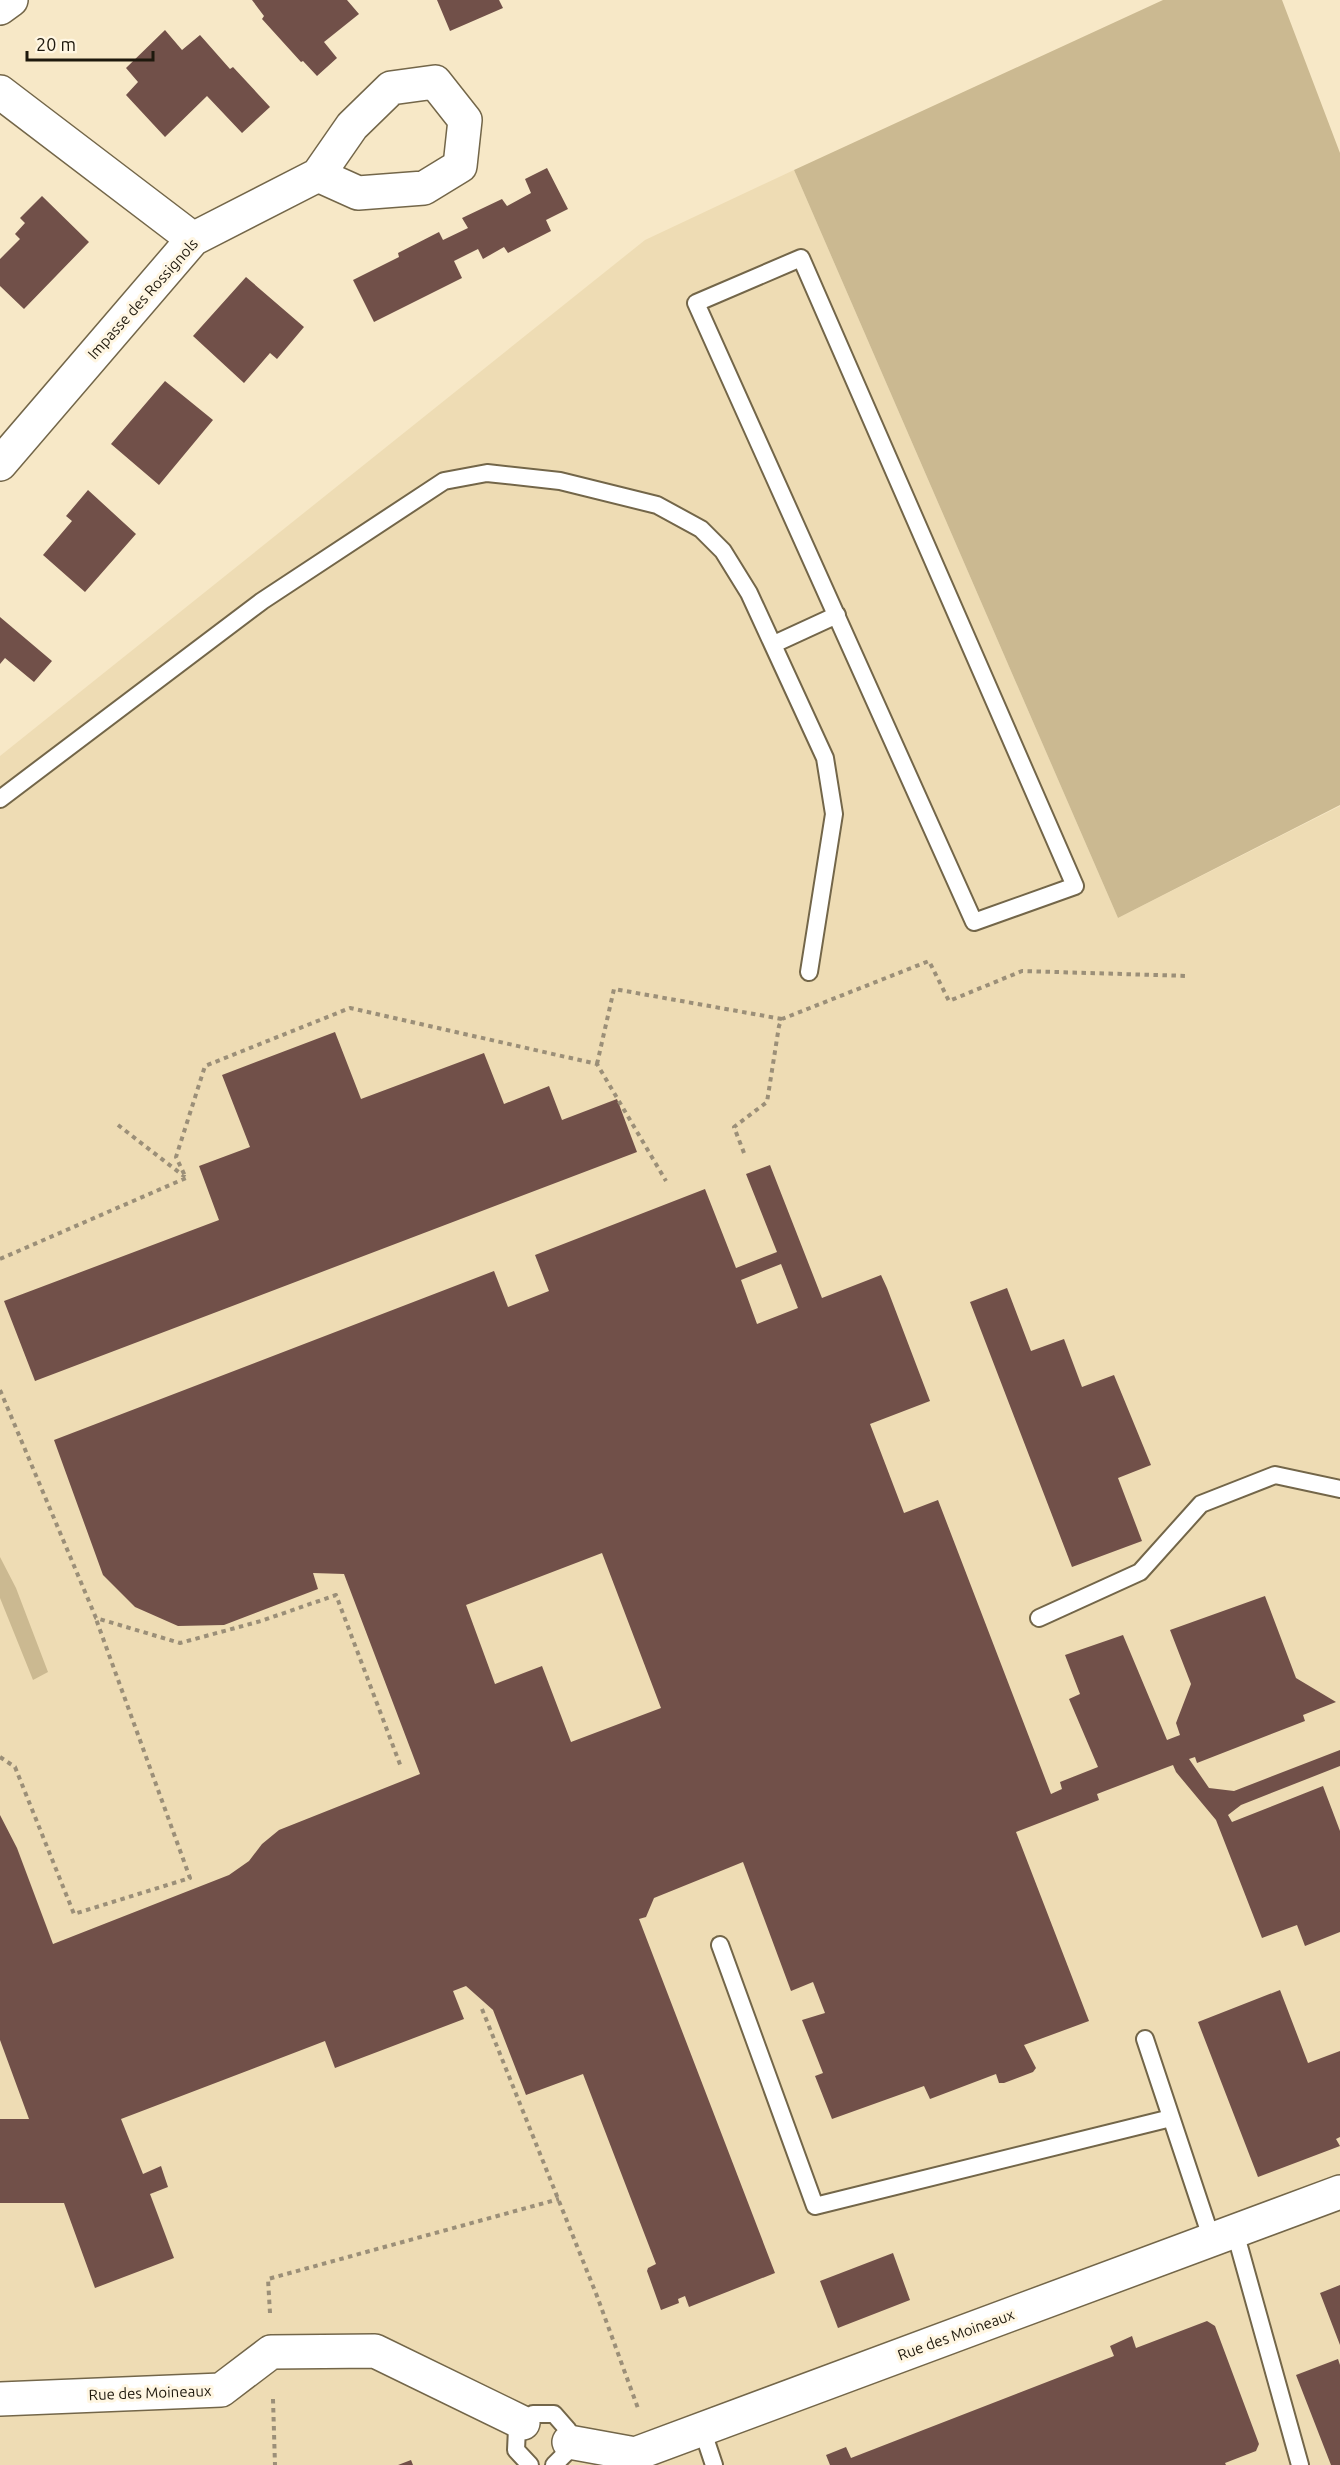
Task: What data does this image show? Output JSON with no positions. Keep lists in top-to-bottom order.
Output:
{
  "streets": {
    "street": ["Impasse des Rossignols", "Rue des Moineaux"]
  },
  "scale_bar": "20 m"
}
